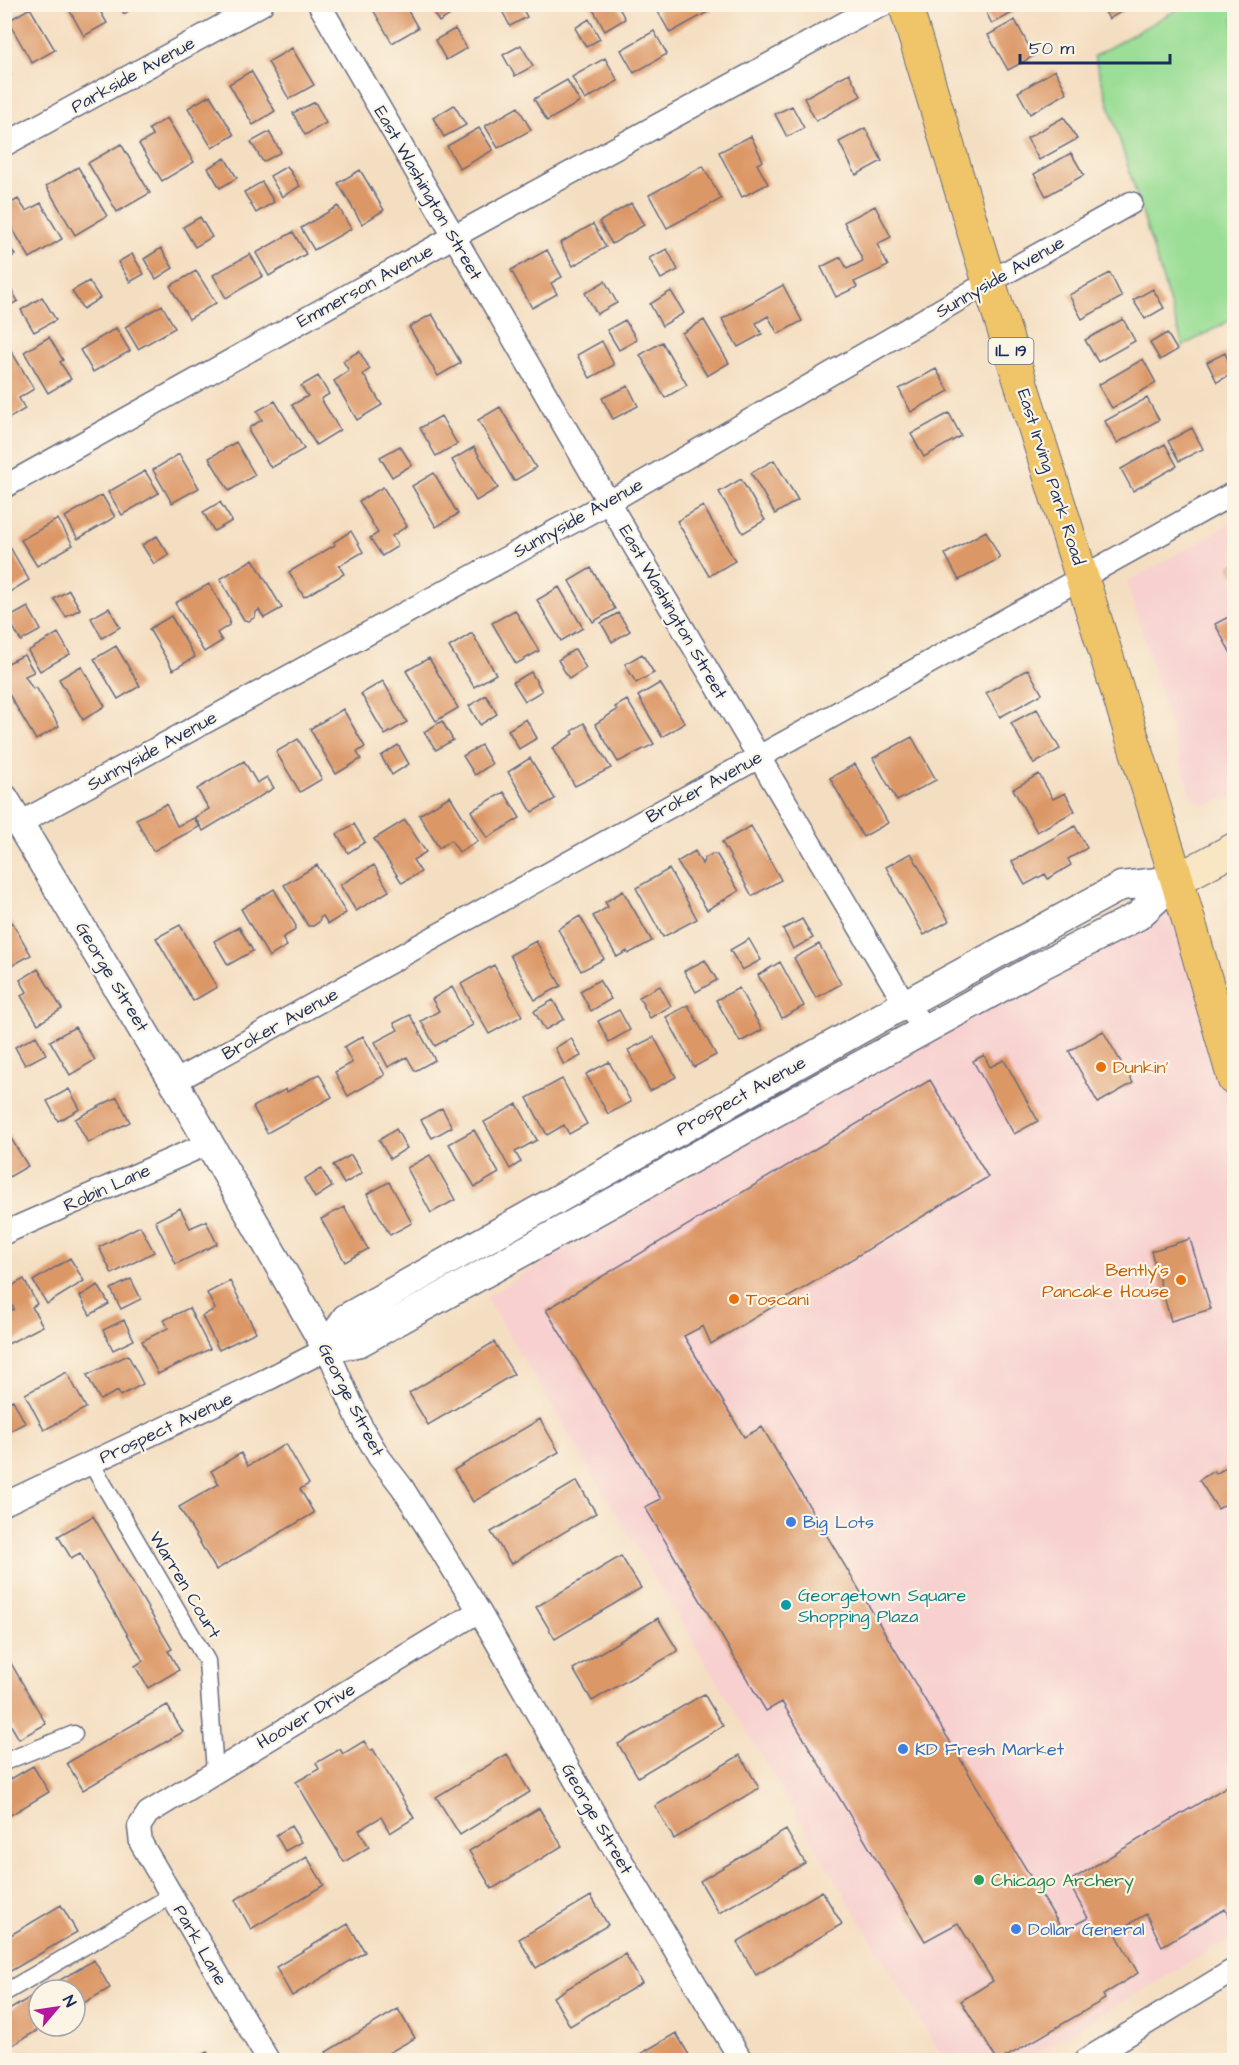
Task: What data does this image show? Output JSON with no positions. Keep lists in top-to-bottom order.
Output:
{
  "streets": {
    "main road": ["IL 19", "East Irving Park Road", "Prospect Avenue"],
    "street": [
      "Parkside Avenue",
      "East Washington Street",
      "Sunnyside Avenue",
      "Emmerson Avenue",
      "Broker Avenue",
      "George Street",
      "Robin Lane",
      "Warren Court",
      "Hoover Drive",
      "Park Lane"
    ]
  },
  "crossings": [
    ["East Washington Street", "Sunnyside Avenue"],
    ["East Washington Street", "Emmerson Avenue"],
    ["East Washington Street", "Broker Avenue"],
    ["East Washington Street", "Prospect Avenue"],
    ["Sunnyside Avenue", "East Irving Park Road"],
    ["Sunnyside Avenue", "George Street"],
    ["IL 19", "East Irving Park Road"],
    ["IL 19", "Prospect Avenue"],
    ["East Irving Park Road", "Broker Avenue"],
    ["East Irving Park Road", "Prospect Avenue"],
    ["Broker Avenue", "George Street"],
    ["George Street", "Prospect Avenue"],
    ["George Street", "Robin Lane"],
    ["George Street", "Hoover Drive"],
    ["Prospect Avenue", "Warren Court"],
    ["Warren Court", "Hoover Drive"],
    ["Hoover Drive", "Park Lane"]
  ],
  "places": [
    "Dunkin'",
    "Bently's Pancake House",
    "Toscani",
    "Big Lots",
    "Georgetown Square Shopping Plaza",
    "KD Fresh Market",
    "Chicago Archery",
    "Dollar General"
  ],
  "scale_bar": "50 m",
  "north": "top right"
}
